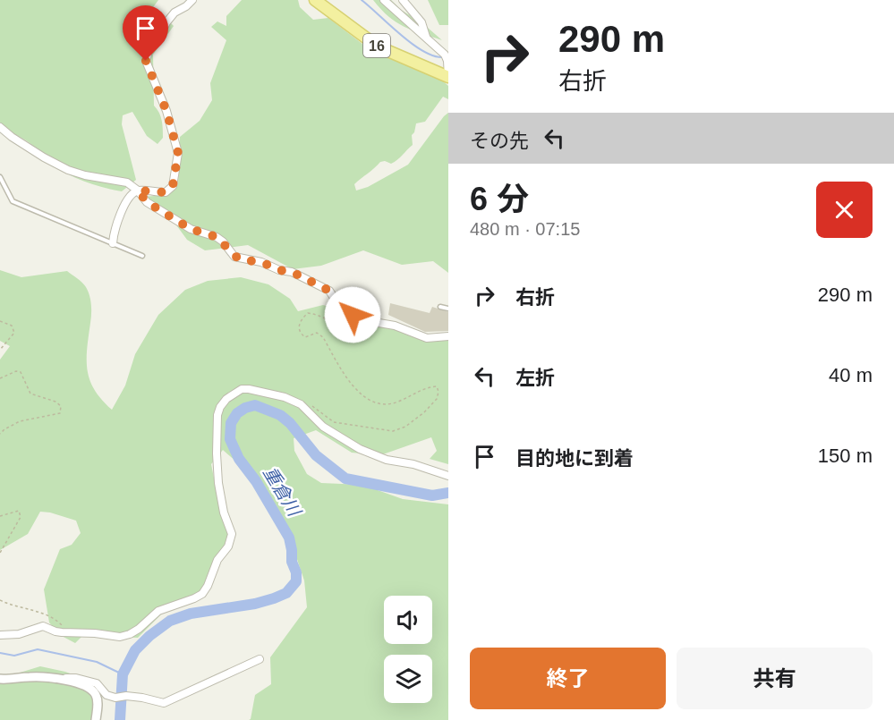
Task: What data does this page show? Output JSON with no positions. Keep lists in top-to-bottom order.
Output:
{
  "streets": {
    "main road": ["16"]
  },
  "water": ["重倉川"],
  "page": {
    "turn": ["290 m", "右折"],
    "then": "その先",
    "heading": ["6 分", "480 m · 07:15"],
    "list": [
      {
        "name": "右折",
        "value": "290 m"
      },
      {
        "name": "左折",
        "value": "40 m"
      },
      {
        "name": "目的地に到着",
        "value": "150 m"
      }
    ],
    "buttons": ["終了", "共有"]
  }
}
